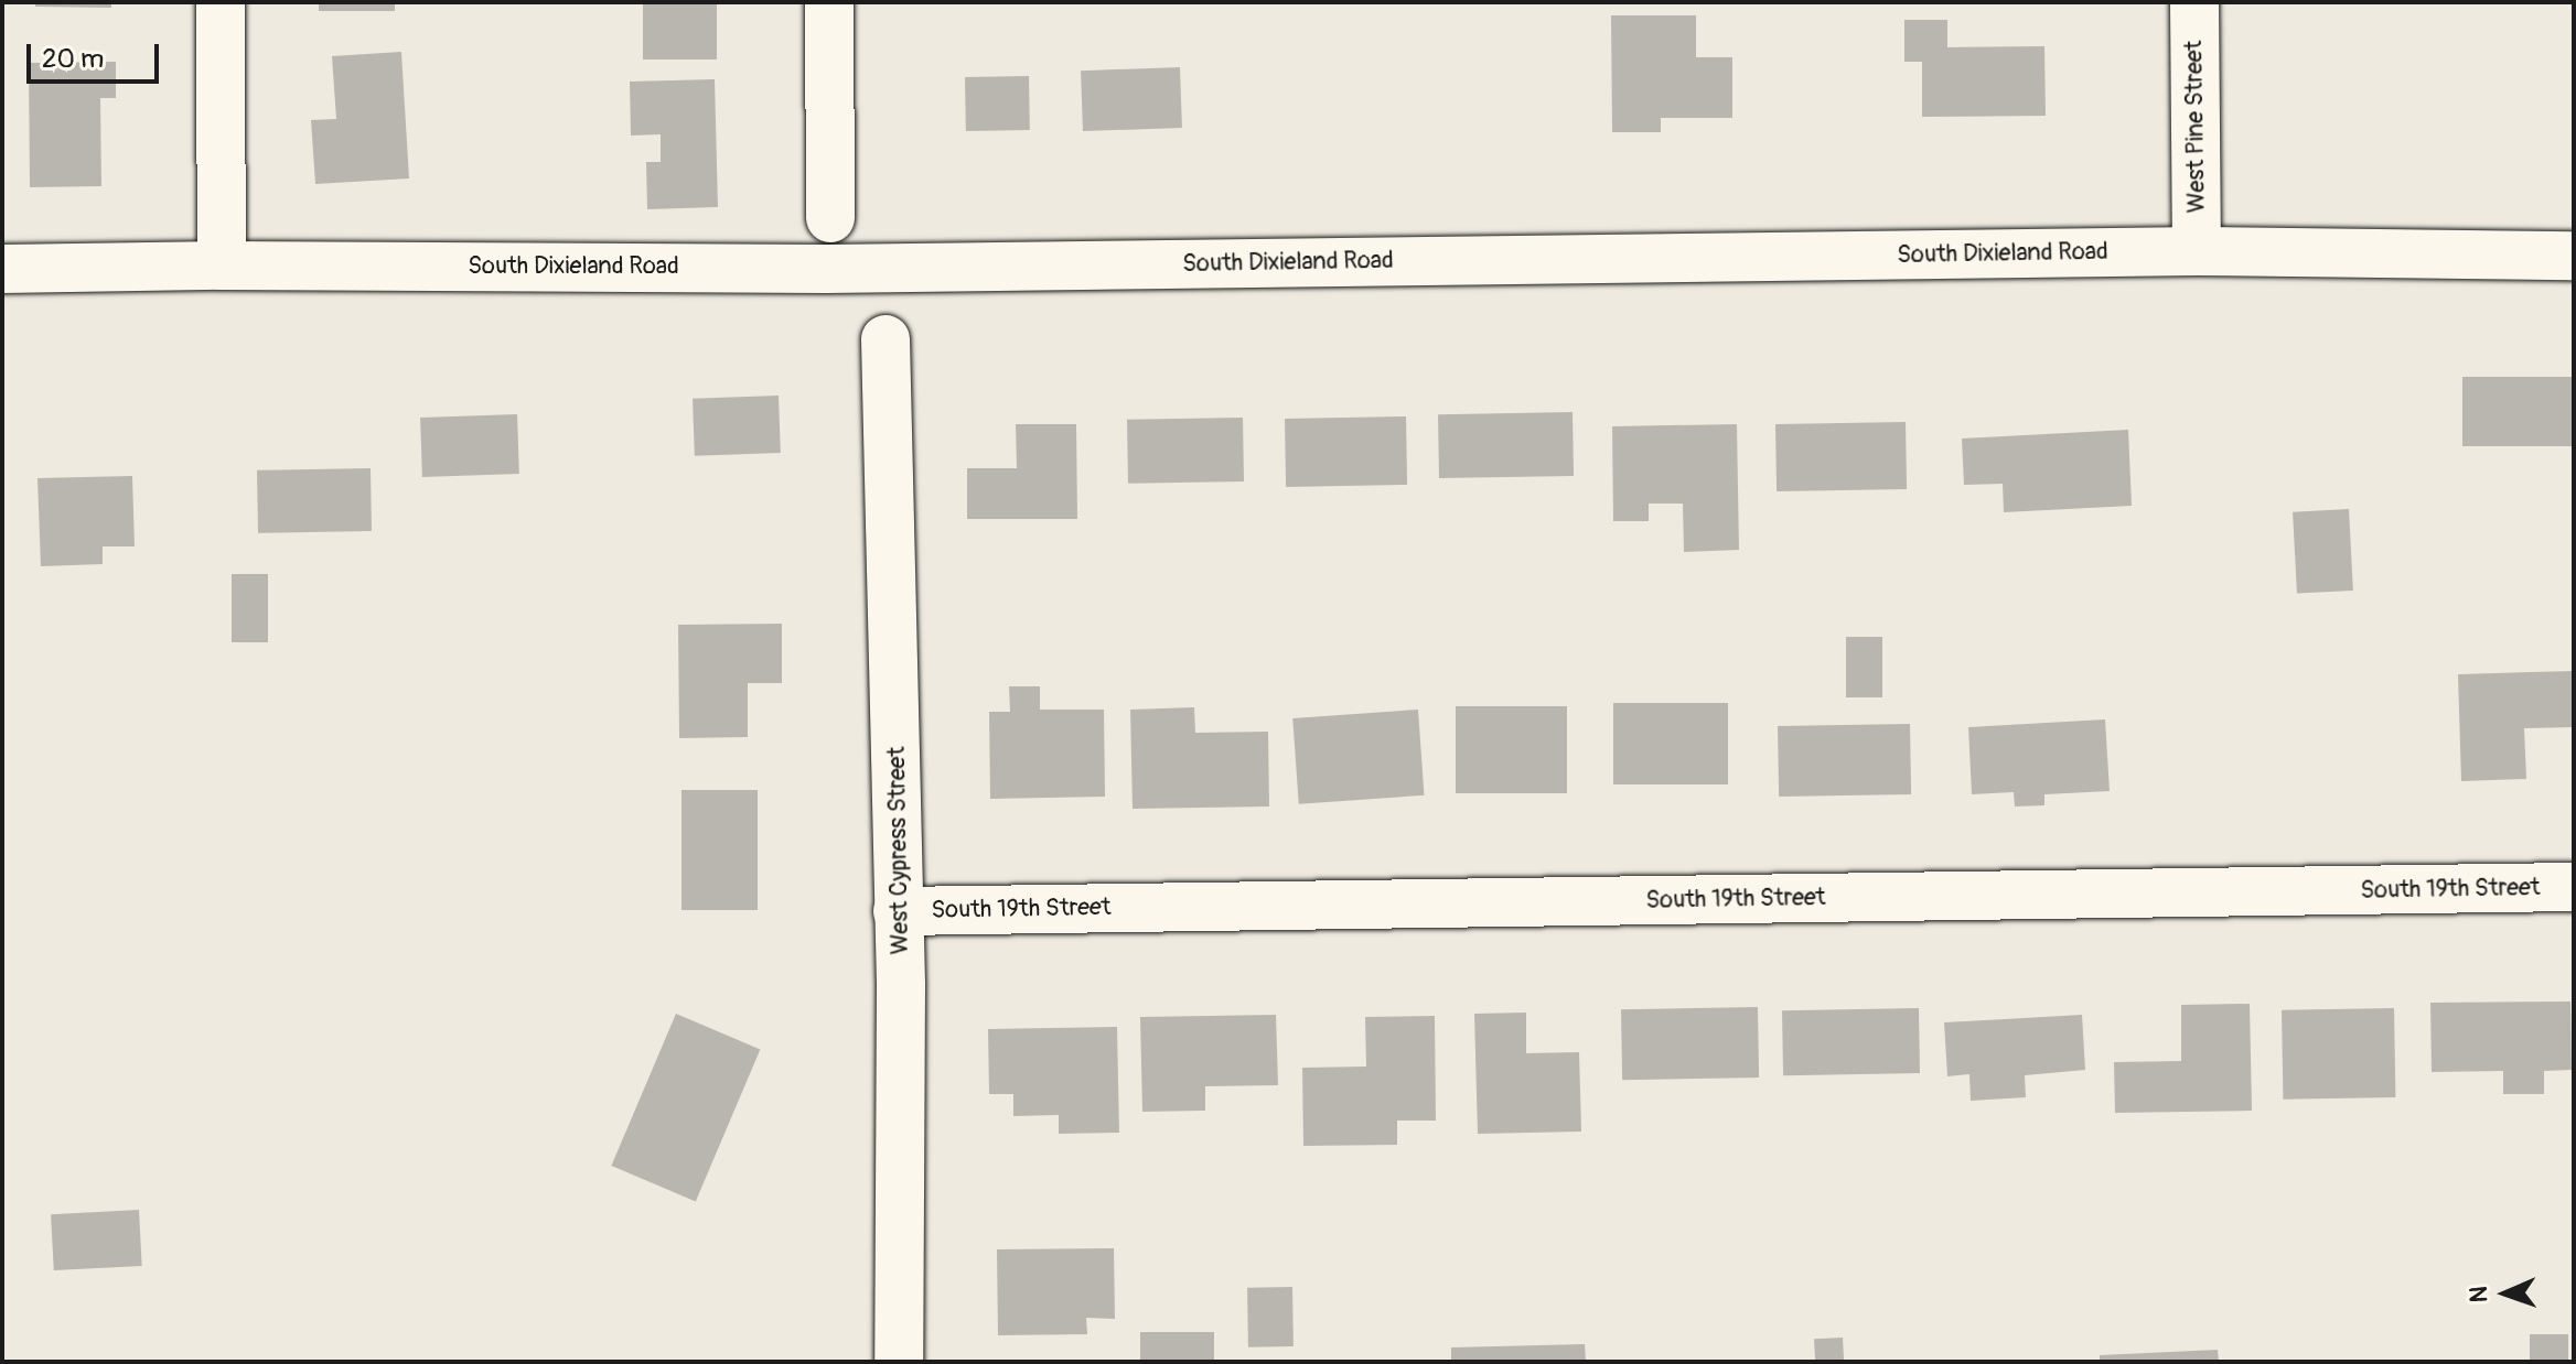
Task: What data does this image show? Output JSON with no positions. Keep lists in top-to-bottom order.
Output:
{
  "streets": {
    "street": [
      "West Pine Street",
      "South Dixieland Road",
      "West Cypress Street",
      "South 19th Street"
    ]
  },
  "crossings": [
    ["West Pine Street", "South Dixieland Road"],
    ["West Cypress Street", "South 19th Street"]
  ],
  "scale_bar": "20 m",
  "north": "left"
}
